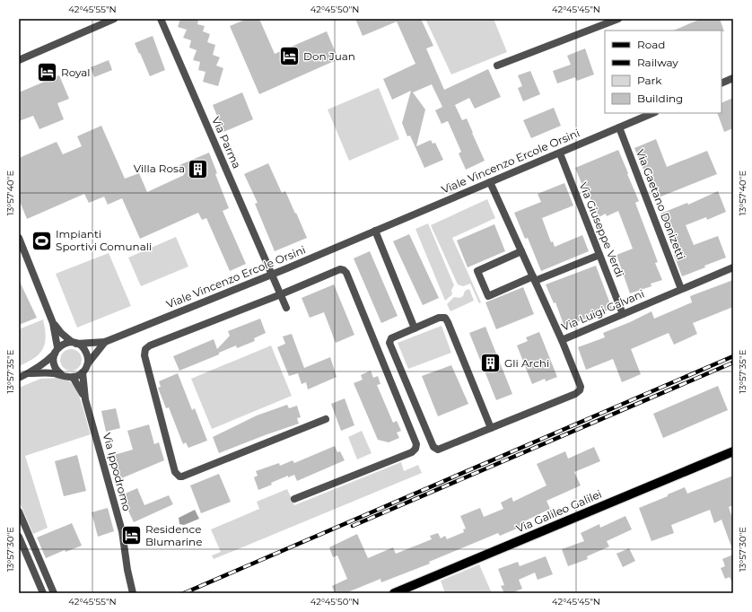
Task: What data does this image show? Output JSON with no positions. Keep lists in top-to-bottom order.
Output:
{
  "streets": {
    "main road": ["Via Galileo Galilei"],
    "street": [
      "Via Parma",
      "Viale Vincenzo Ercole Orsini",
      "Via Gaetano Donizetti",
      "Via Giuseppe Verdi",
      "Via Luigi Galvani",
      "Via Ippodromo"
    ]
  },
  "crossings": [
    ["Via Parma", "Viale Vincenzo Ercole Orsini"],
    ["Viale Vincenzo Ercole Orsini", "Via Gaetano Donizetti"],
    ["Viale Vincenzo Ercole Orsini", "Via Giuseppe Verdi"],
    ["Viale Vincenzo Ercole Orsini", "Via Luigi Galvani"],
    ["Via Gaetano Donizetti", "Via Luigi Galvani"],
    ["Via Giuseppe Verdi", "Via Luigi Galvani"]
  ],
  "places": {
    "hotel": ["Don Juan", "Royal", "Residence Blumarine"],
    "building": ["Villa Rosa", "Gli Archi"],
    "sports": ["Impianti Sportivi Comunali"]
  },
  "legend": [
    "Road",
    "Railway",
    "Park",
    "Building"
  ],
  "coordinates": [
    "42°45'55\"N",
    "42°45'50\"N",
    "42°45'45\"N",
    "13°57'40\"E",
    "13°57'35\"E",
    "13°57'30\"E"
  ]
}
